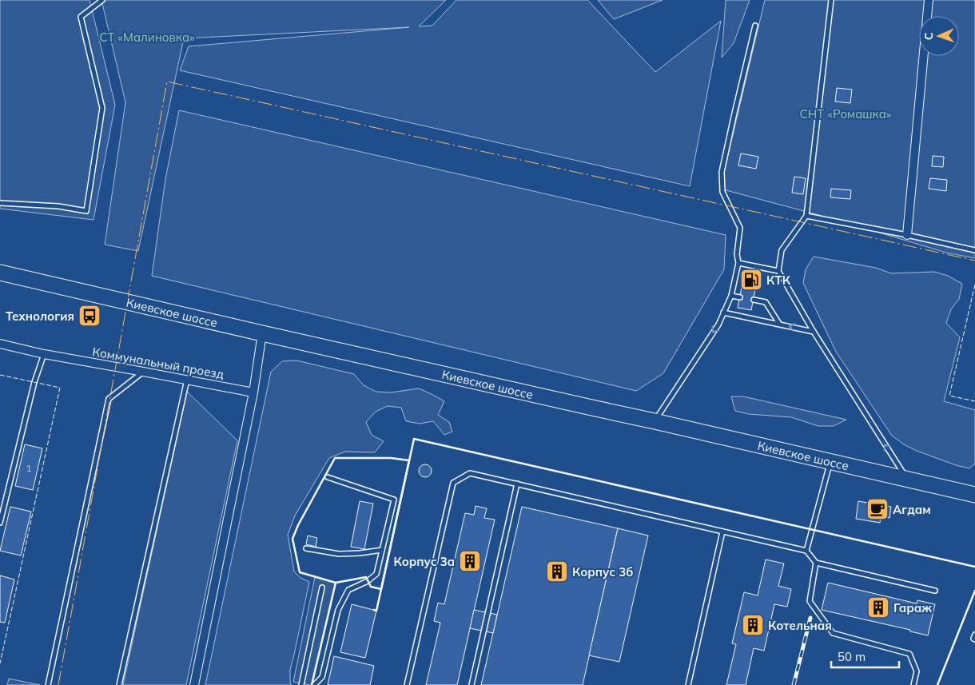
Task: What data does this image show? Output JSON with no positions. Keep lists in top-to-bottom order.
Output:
{
  "streets": {
    "highway": ["Киевское шоссе"],
    "street": ["Коммунальный проезд"]
  },
  "parks": ["СТ «Малиновка»", "СНТ «Ромашка»"],
  "places": {
    "fuel station": ["КТК"],
    "bus stop": ["Технология"],
    "cafe": ["Агдам"],
    "building": [
      "Корпус 3a",
      "Корпус 3б",
      "Гараж",
      "Котельная"
    ]
  },
  "house_numbers": ["1"],
  "scale_bar": "50 m",
  "north": "left"
}
